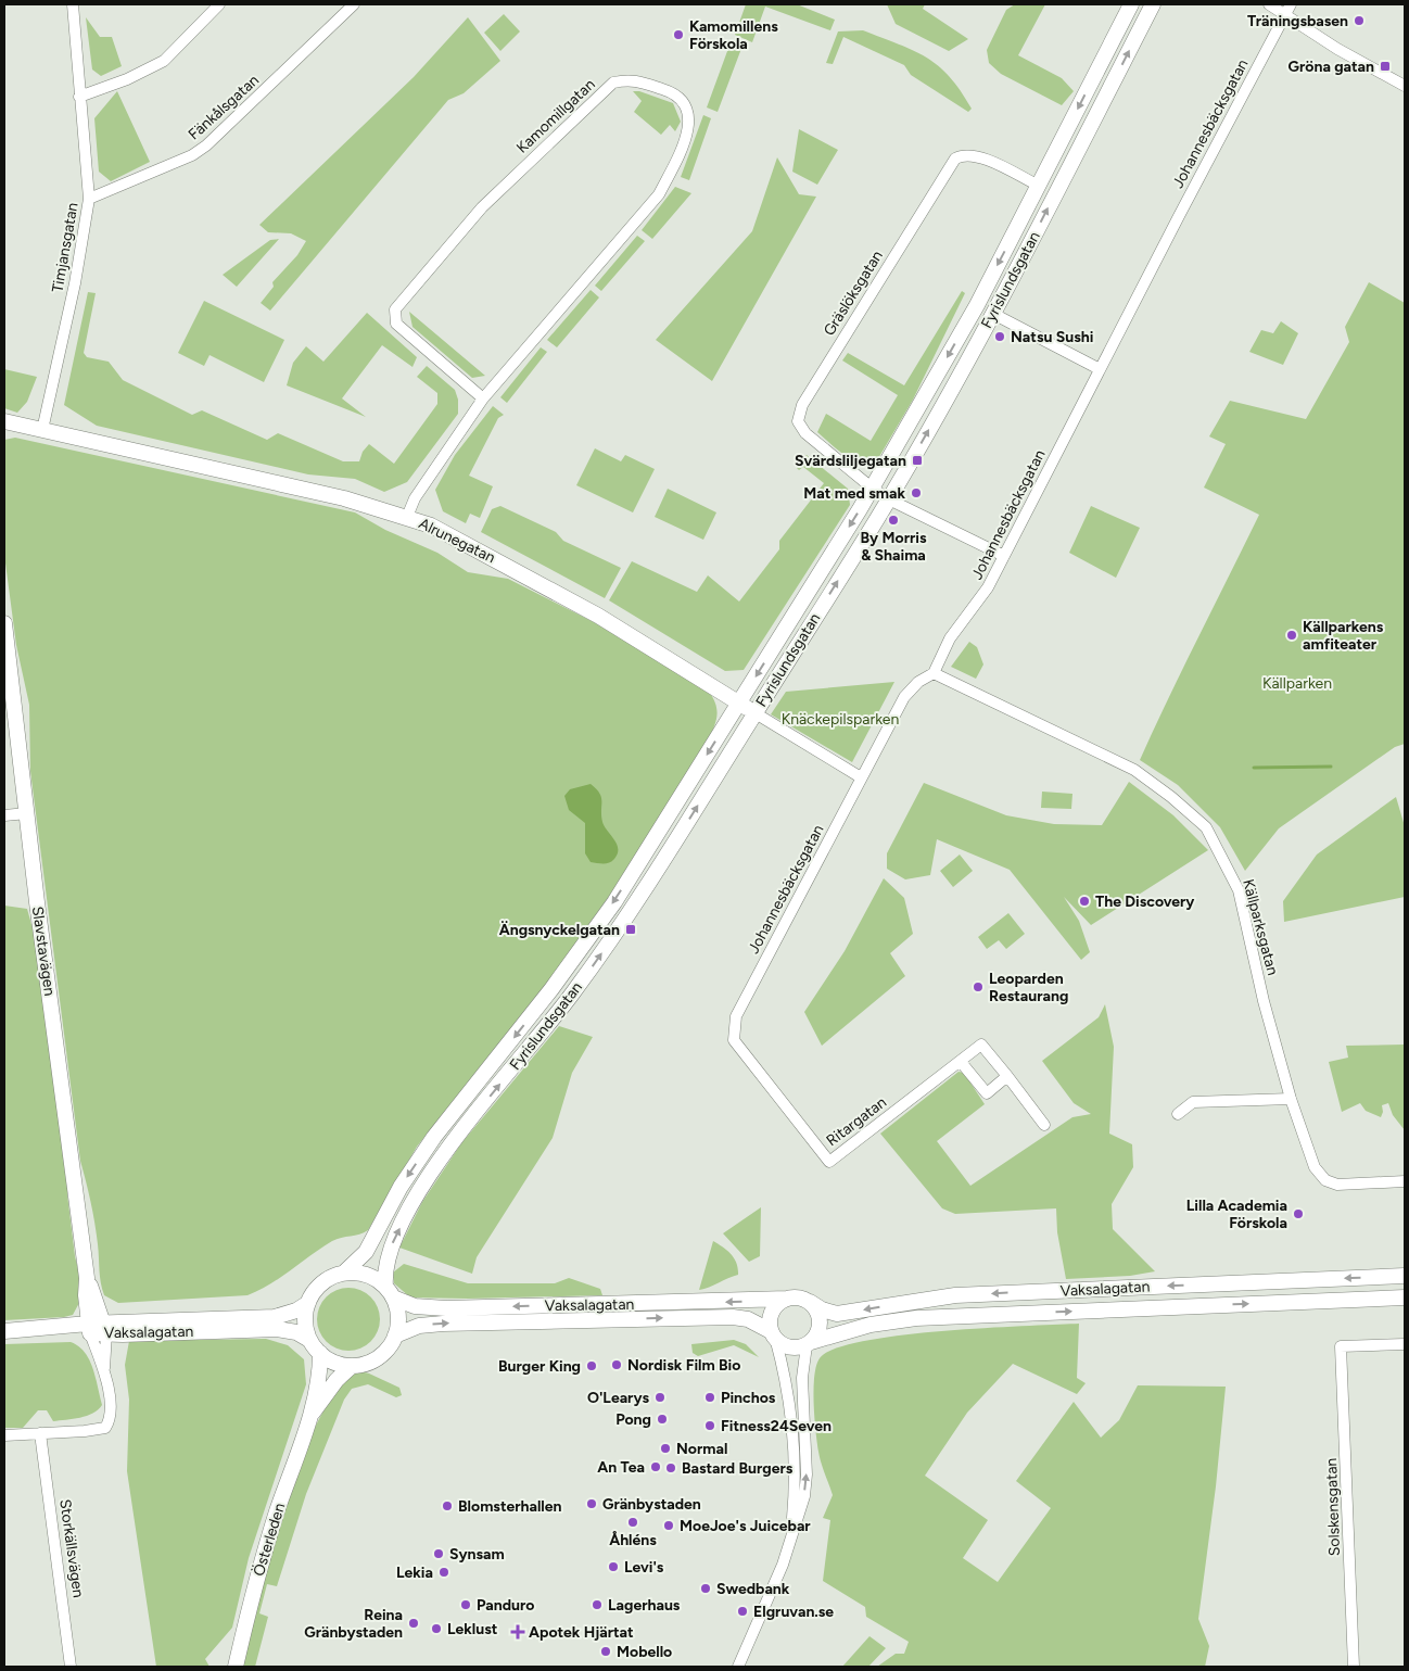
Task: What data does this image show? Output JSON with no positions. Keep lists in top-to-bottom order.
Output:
{
  "streets": {
    "main road": [
      "Fyrislundsgatan",
      "Alrunegatan",
      "Slavstavägen",
      "Vaksalagatan",
      "Österleden"
    ],
    "street": [
      "Fänkålsgatan",
      "Kamomillgatan",
      "Johannesbäcksgatan",
      "Timjansgatan",
      "Gräslöksgatan",
      "Källparksgatan",
      "Ritargatan",
      "Solskensgatan",
      "Storkällsvägen"
    ]
  },
  "crossings": [
    ["Fänkålsgatan", "Timjansgatan"],
    ["Kamomillgatan", "Alrunegatan"],
    ["Johannesbäcksgatan", "Alrunegatan"],
    ["Johannesbäcksgatan", "Källparksgatan"],
    ["Johannesbäcksgatan", "Ritargatan"],
    ["Timjansgatan", "Alrunegatan"],
    ["Fyrislundsgatan", "Gräslöksgatan"],
    ["Fyrislundsgatan", "Alrunegatan"],
    ["Fyrislundsgatan", "Vaksalagatan"],
    ["Fyrislundsgatan", "Österleden"],
    ["Slavstavägen", "Vaksalagatan"],
    ["Vaksalagatan", "Österleden"]
  ],
  "parks": ["Källparken", "Knäckepilsparken"],
  "places": {
    "other": [
      "Träningsbasen",
      "Kamomillens Förskola",
      "Natsu Sushi",
      "Mat med smak",
      "By Morris & Shaima",
      "Källparkens amfiteater",
      "The Discovery",
      "Leoparden Restaurang",
      "Lilla Academia Förskola",
      "Nordisk Film Bio",
      "Burger King",
      "O'Learys",
      "Pinchos",
      "Pong",
      "Fitness24Seven",
      "Normal",
      "An Tea",
      "Bastard Burgers",
      "Gränbystaden",
      "Blomsterhallen",
      "Åhléns",
      "MoeJoe's Juicebar",
      "Synsam",
      "Levi's",
      "Lekia",
      "Swedbank",
      "Panduro",
      "Lagerhaus",
      "Elgruvan.se",
      "Reina Gränbystaden",
      "Leklust",
      "Mobello"
    ],
    "transit": ["Gröna gatan", "Svärdsliljegatan", "Ängsnyckelgatan"],
    "health": ["Apotek Hjärtat"]
  }
}
